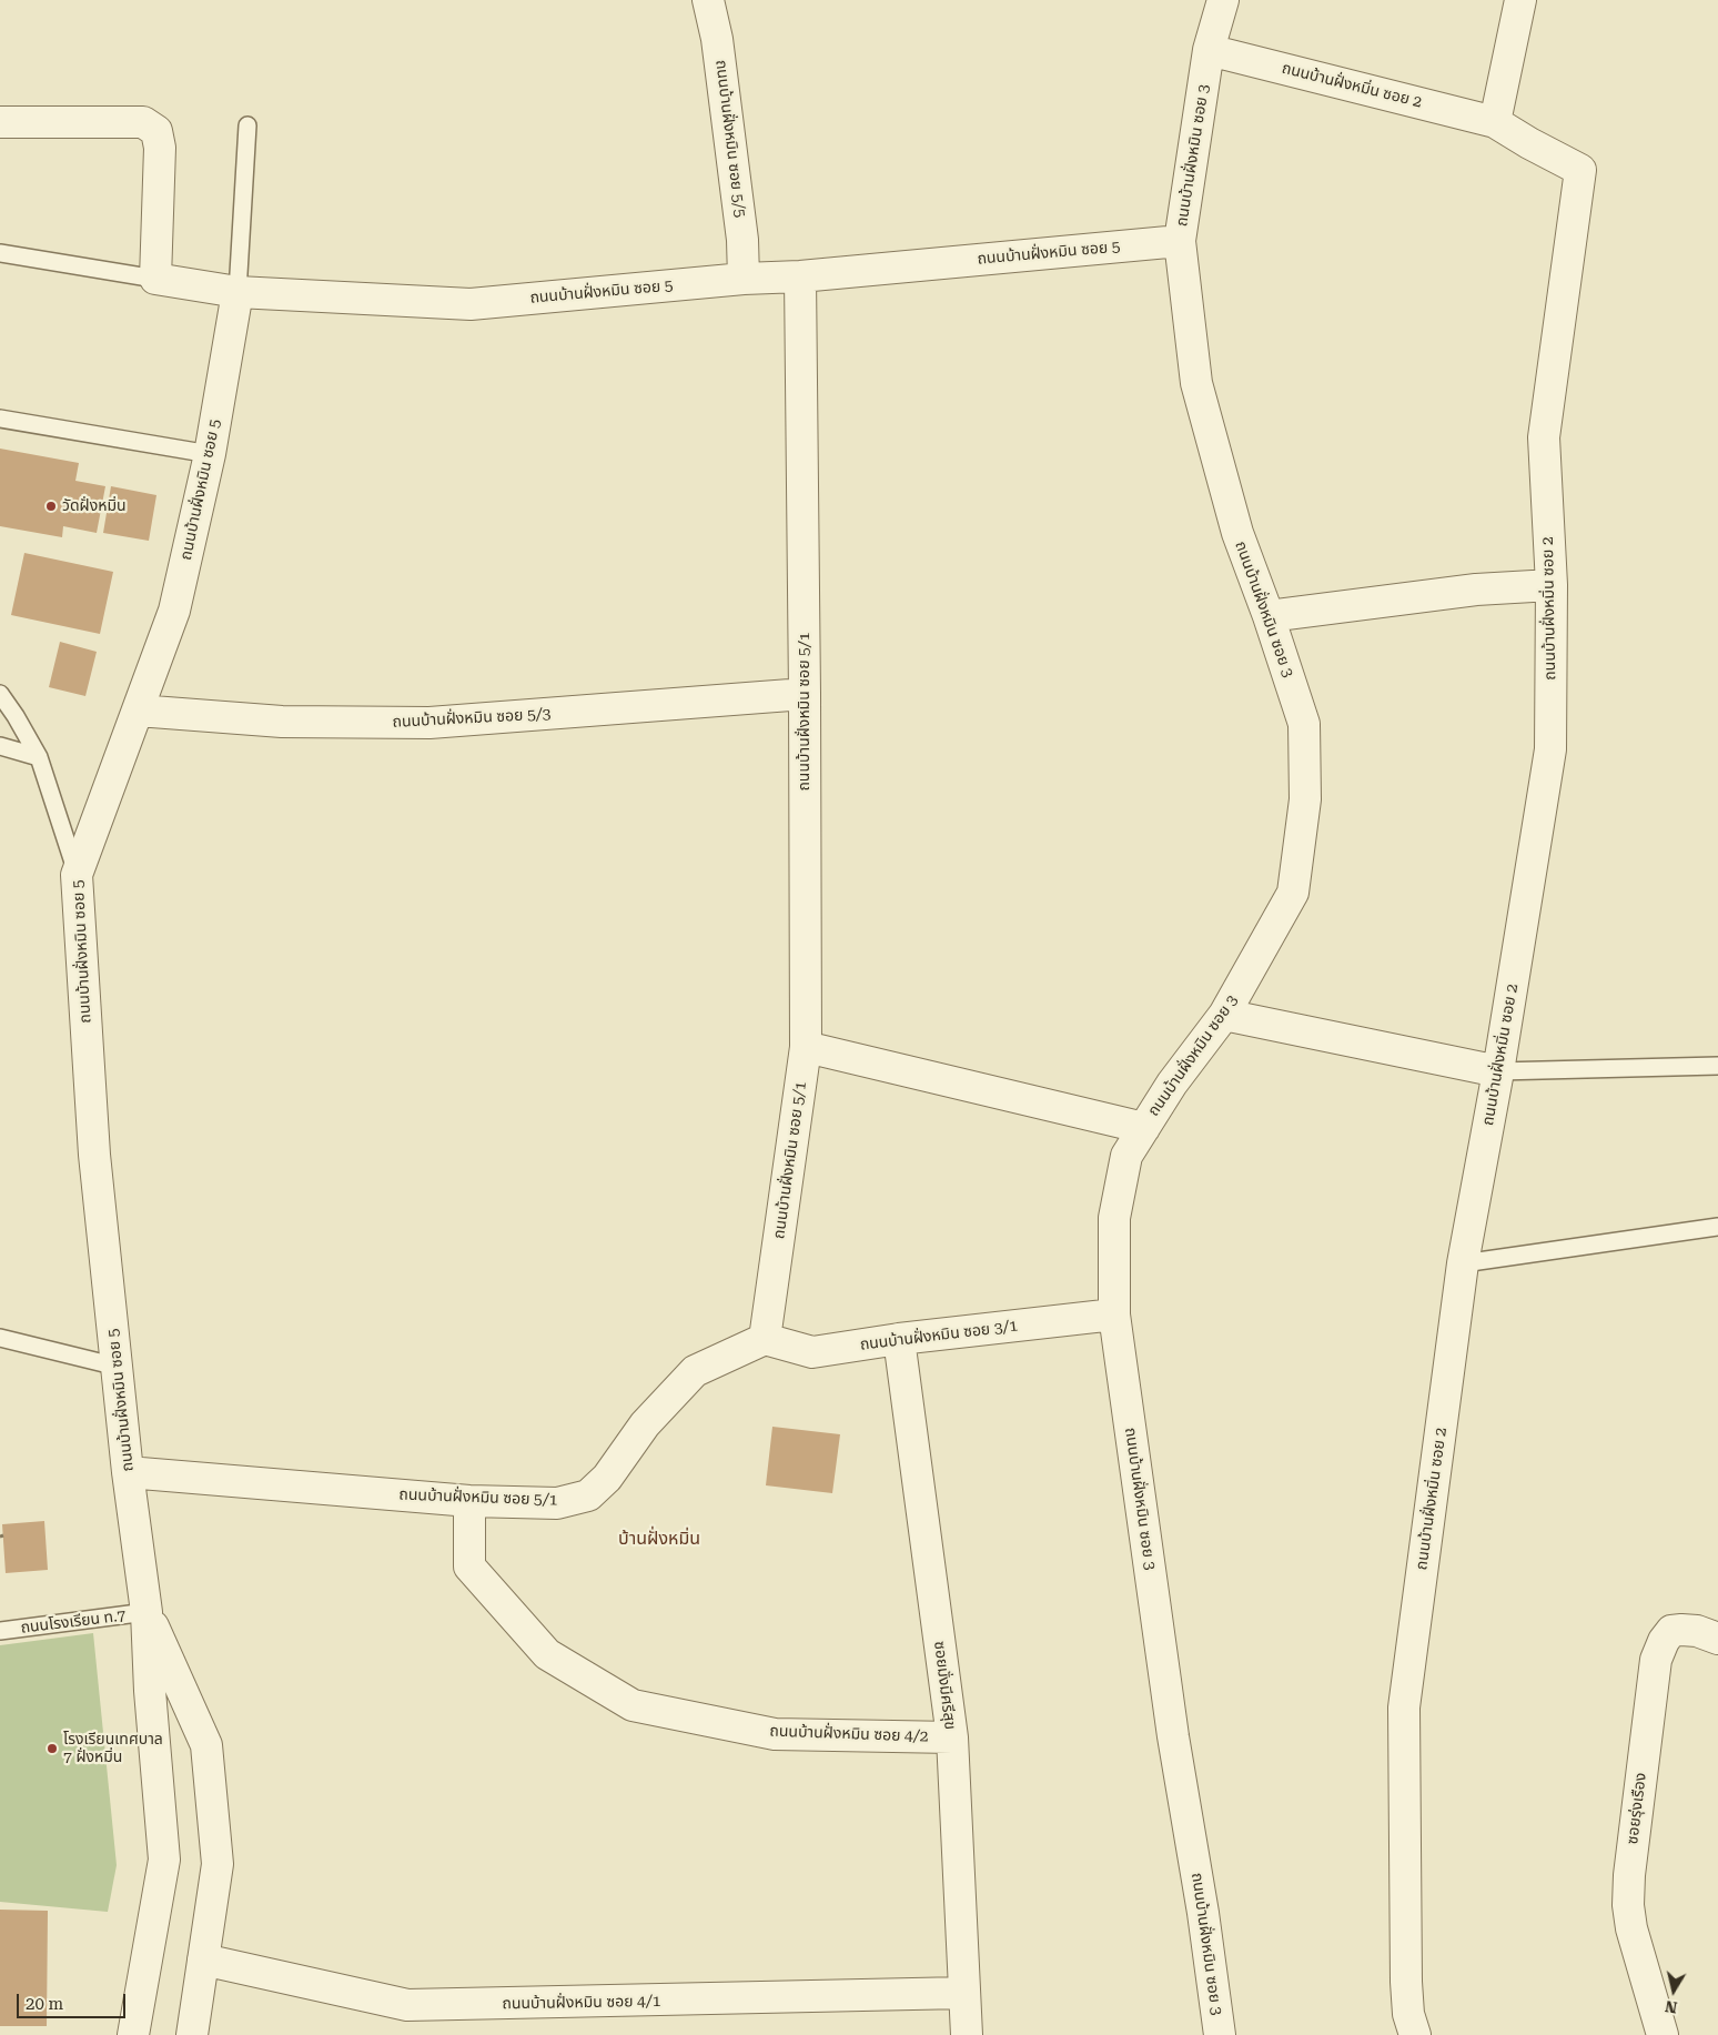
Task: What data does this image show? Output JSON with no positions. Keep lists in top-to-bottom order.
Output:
{
  "streets": {
    "street": [
      "ถนนบ้านฝั่งหมิ่น ซอย 2",
      "ถนนบ้านฝั่งหมิน ซอย 5/5",
      "ถนนบ้านฝั่งหมิน ซอย 3",
      "ถนนบ้านฝั่งหมิน ซอย 5",
      "ถนนบ้านฝั่งหมิน ซอย 5/1",
      "ถนนบ้านฝั่งหมิน ซอย 5/3",
      "ถนนบ้านฝั่งหมิน ซอย 3/1",
      "ซอยมั่งมีศรีสุข",
      "ถนนบ้านฝั่งหมิน ซอย 4/2",
      "ซอยรุ่งเรือง",
      "ถนนบ้านฝั่งหมิน ซอย 4/1"
    ],
    "lane": ["ถนนโรงเรียน ท.7"]
  },
  "crossings": [
    ["ถนนบ้านฝั่งหมิ่น ซอย 2", "ถนนบ้านฝั่งหมิน ซอย 3"],
    ["ถนนบ้านฝั่งหมิน ซอย 5/5", "ถนนบ้านฝั่งหมิน ซอย 5"],
    ["ถนนบ้านฝั่งหมิน ซอย 3", "ถนนบ้านฝั่งหมิน ซอย 5"],
    ["ถนนบ้านฝั่งหมิน ซอย 3", "ถนนบ้านฝั่งหมิน ซอย 3/1"],
    ["ถนนบ้านฝั่งหมิน ซอย 5", "ถนนบ้านฝั่งหมิน ซอย 5/1"],
    ["ถนนบ้านฝั่งหมิน ซอย 5", "ถนนบ้านฝั่งหมิน ซอย 5/3"],
    ["ถนนบ้านฝั่งหมิน ซอย 5", "ถนนโรงเรียน ท.7"],
    ["ถนนบ้านฝั่งหมิน ซอย 5", "ถนนบ้านฝั่งหมิน ซอย 4/1"],
    ["ถนนบ้านฝั่งหมิน ซอย 5/1", "ถนนบ้านฝั่งหมิน ซอย 5/3"],
    ["ถนนบ้านฝั่งหมิน ซอย 5/1", "ถนนบ้านฝั่งหมิน ซอย 3/1"],
    ["ถนนบ้านฝั่งหมิน ซอย 5/1", "ถนนบ้านฝั่งหมิน ซอย 4/2"],
    ["ถนนบ้านฝั่งหมิน ซอย 3/1", "ซอยมั่งมีศรีสุข"],
    ["ซอยมั่งมีศรีสุข", "ถนนบ้านฝั่งหมิน ซอย 4/2"],
    ["ซอยมั่งมีศรีสุข", "ถนนบ้านฝั่งหมิน ซอย 4/1"]
  ],
  "districts": ["บ้านฝั่งหมิ่น"],
  "places": ["วัดฝั่งหมิ่น", "โรงเรียนเทศบาล 7 ฝั่งหมิ่น"],
  "scale_bar": "20 m",
  "north": "bottom"
}
